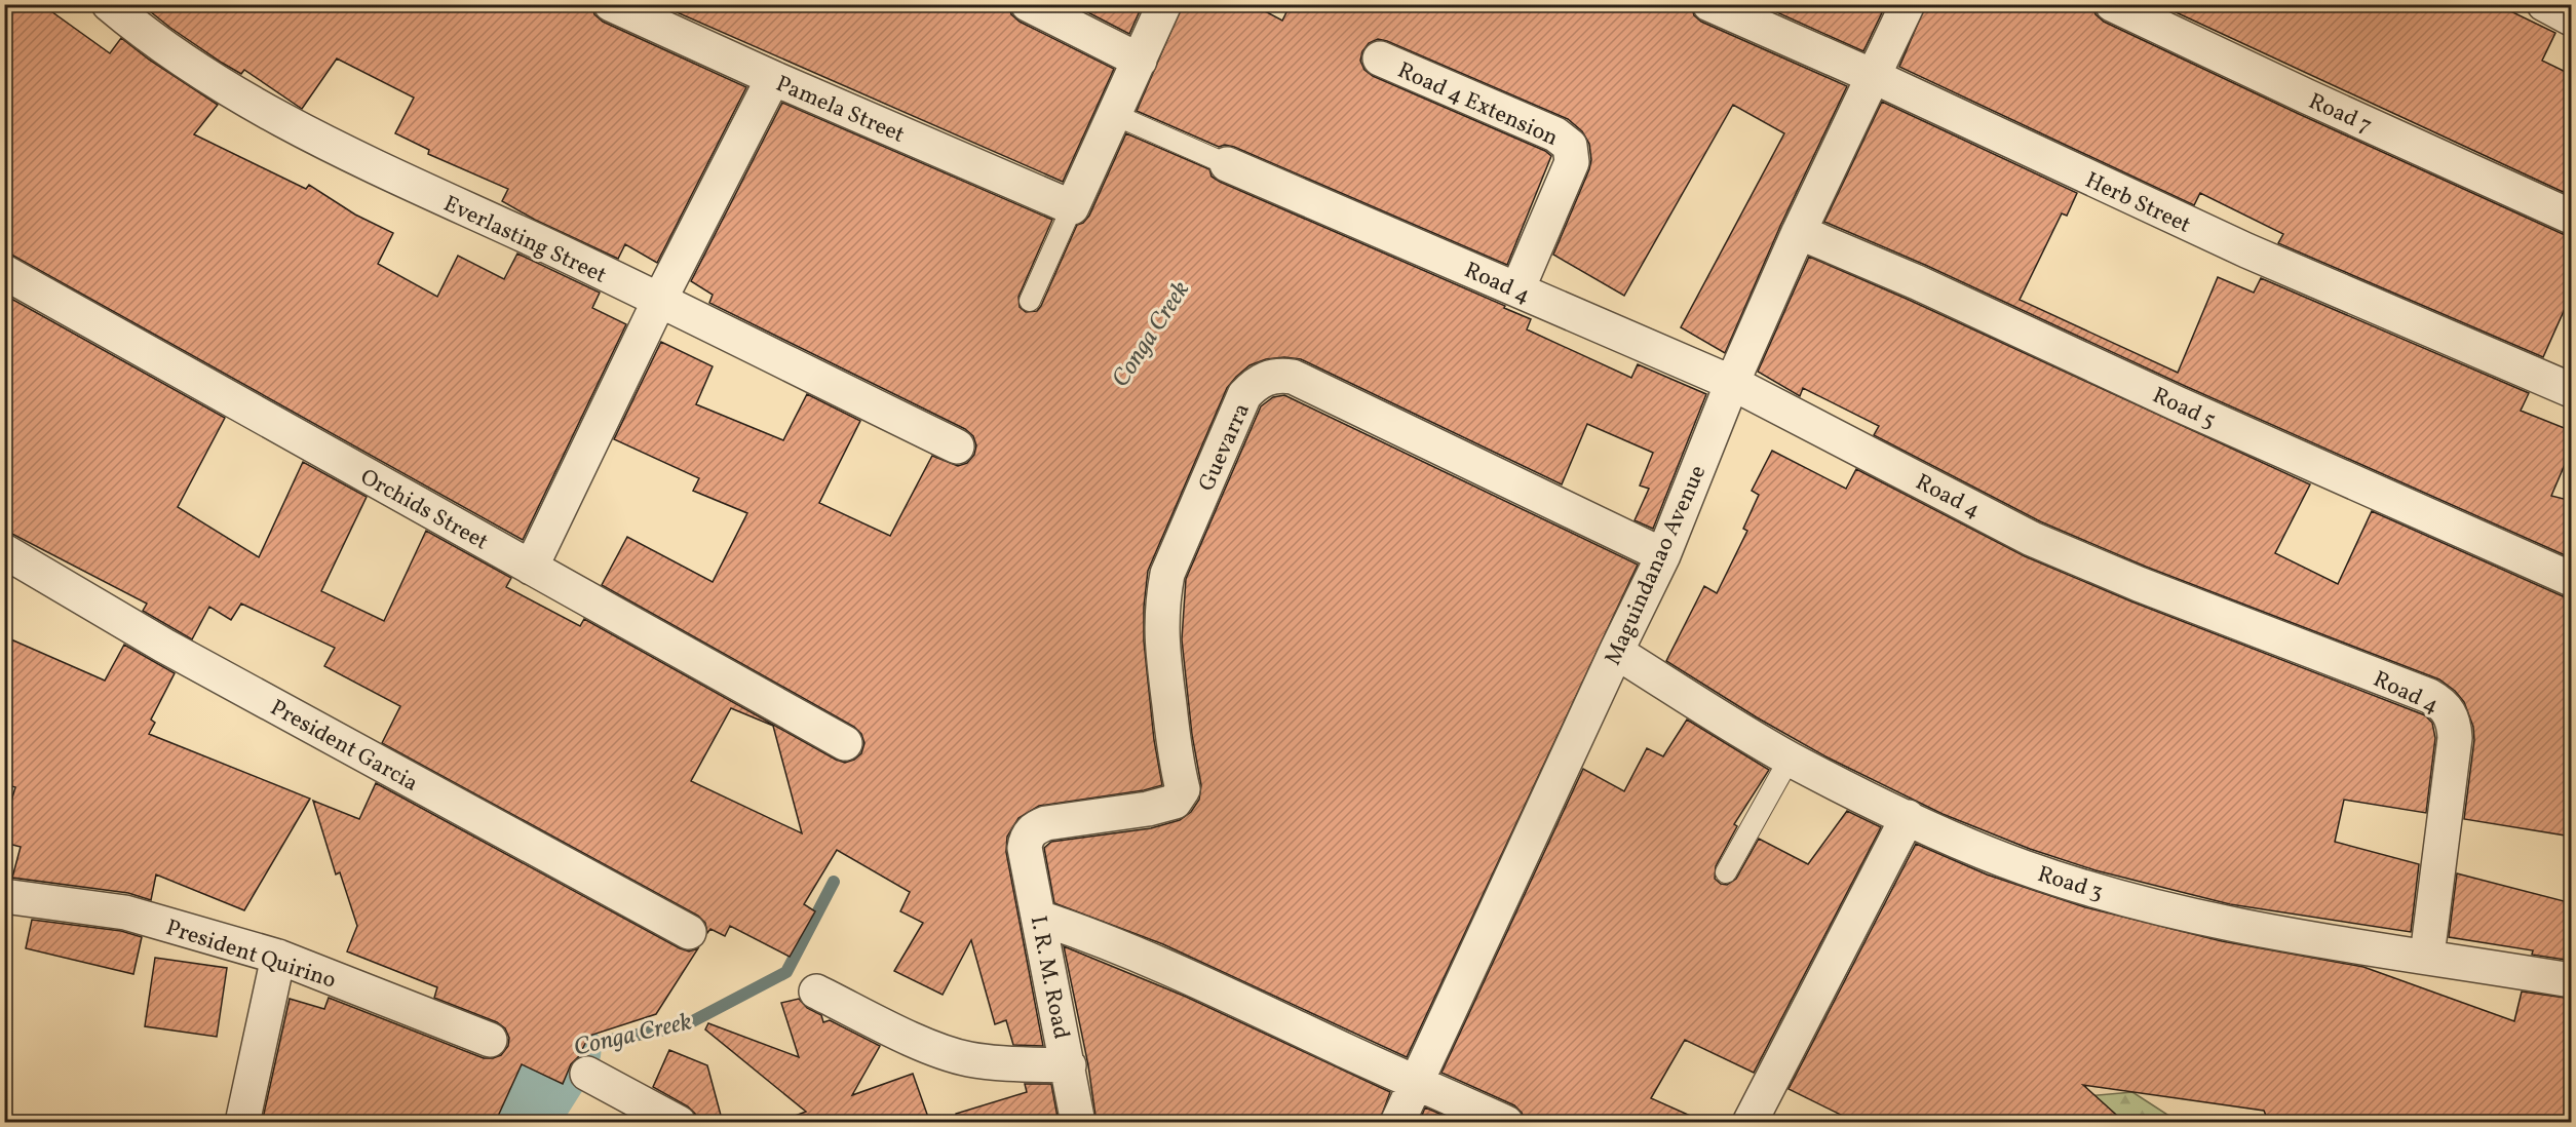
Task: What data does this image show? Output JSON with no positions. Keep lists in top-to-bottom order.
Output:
{
  "streets": {
    "street": [
      "Road 4 Extension",
      "Pamela Street",
      "Road 7",
      "Herb Street",
      "Everlasting Street",
      "Road 4",
      "Road 5",
      "Guevarra",
      "Orchids Street",
      "Maguindanao Avenue",
      "President Garcia",
      "Road 3",
      "President Quirino",
      "I. R. M. Road"
    ]
  },
  "crossings": [
    ["Road 4 Extension", "Road 4"],
    ["Herb Street", "Maguindanao Avenue"],
    ["Road 4", "Maguindanao Avenue"],
    ["Road 4", "Road 3"],
    ["Road 5", "Maguindanao Avenue"],
    ["Guevarra", "Maguindanao Avenue"],
    ["Guevarra", "I. R. M. Road"],
    ["Maguindanao Avenue", "Road 3"]
  ],
  "water": ["Conga Creek"]
}
